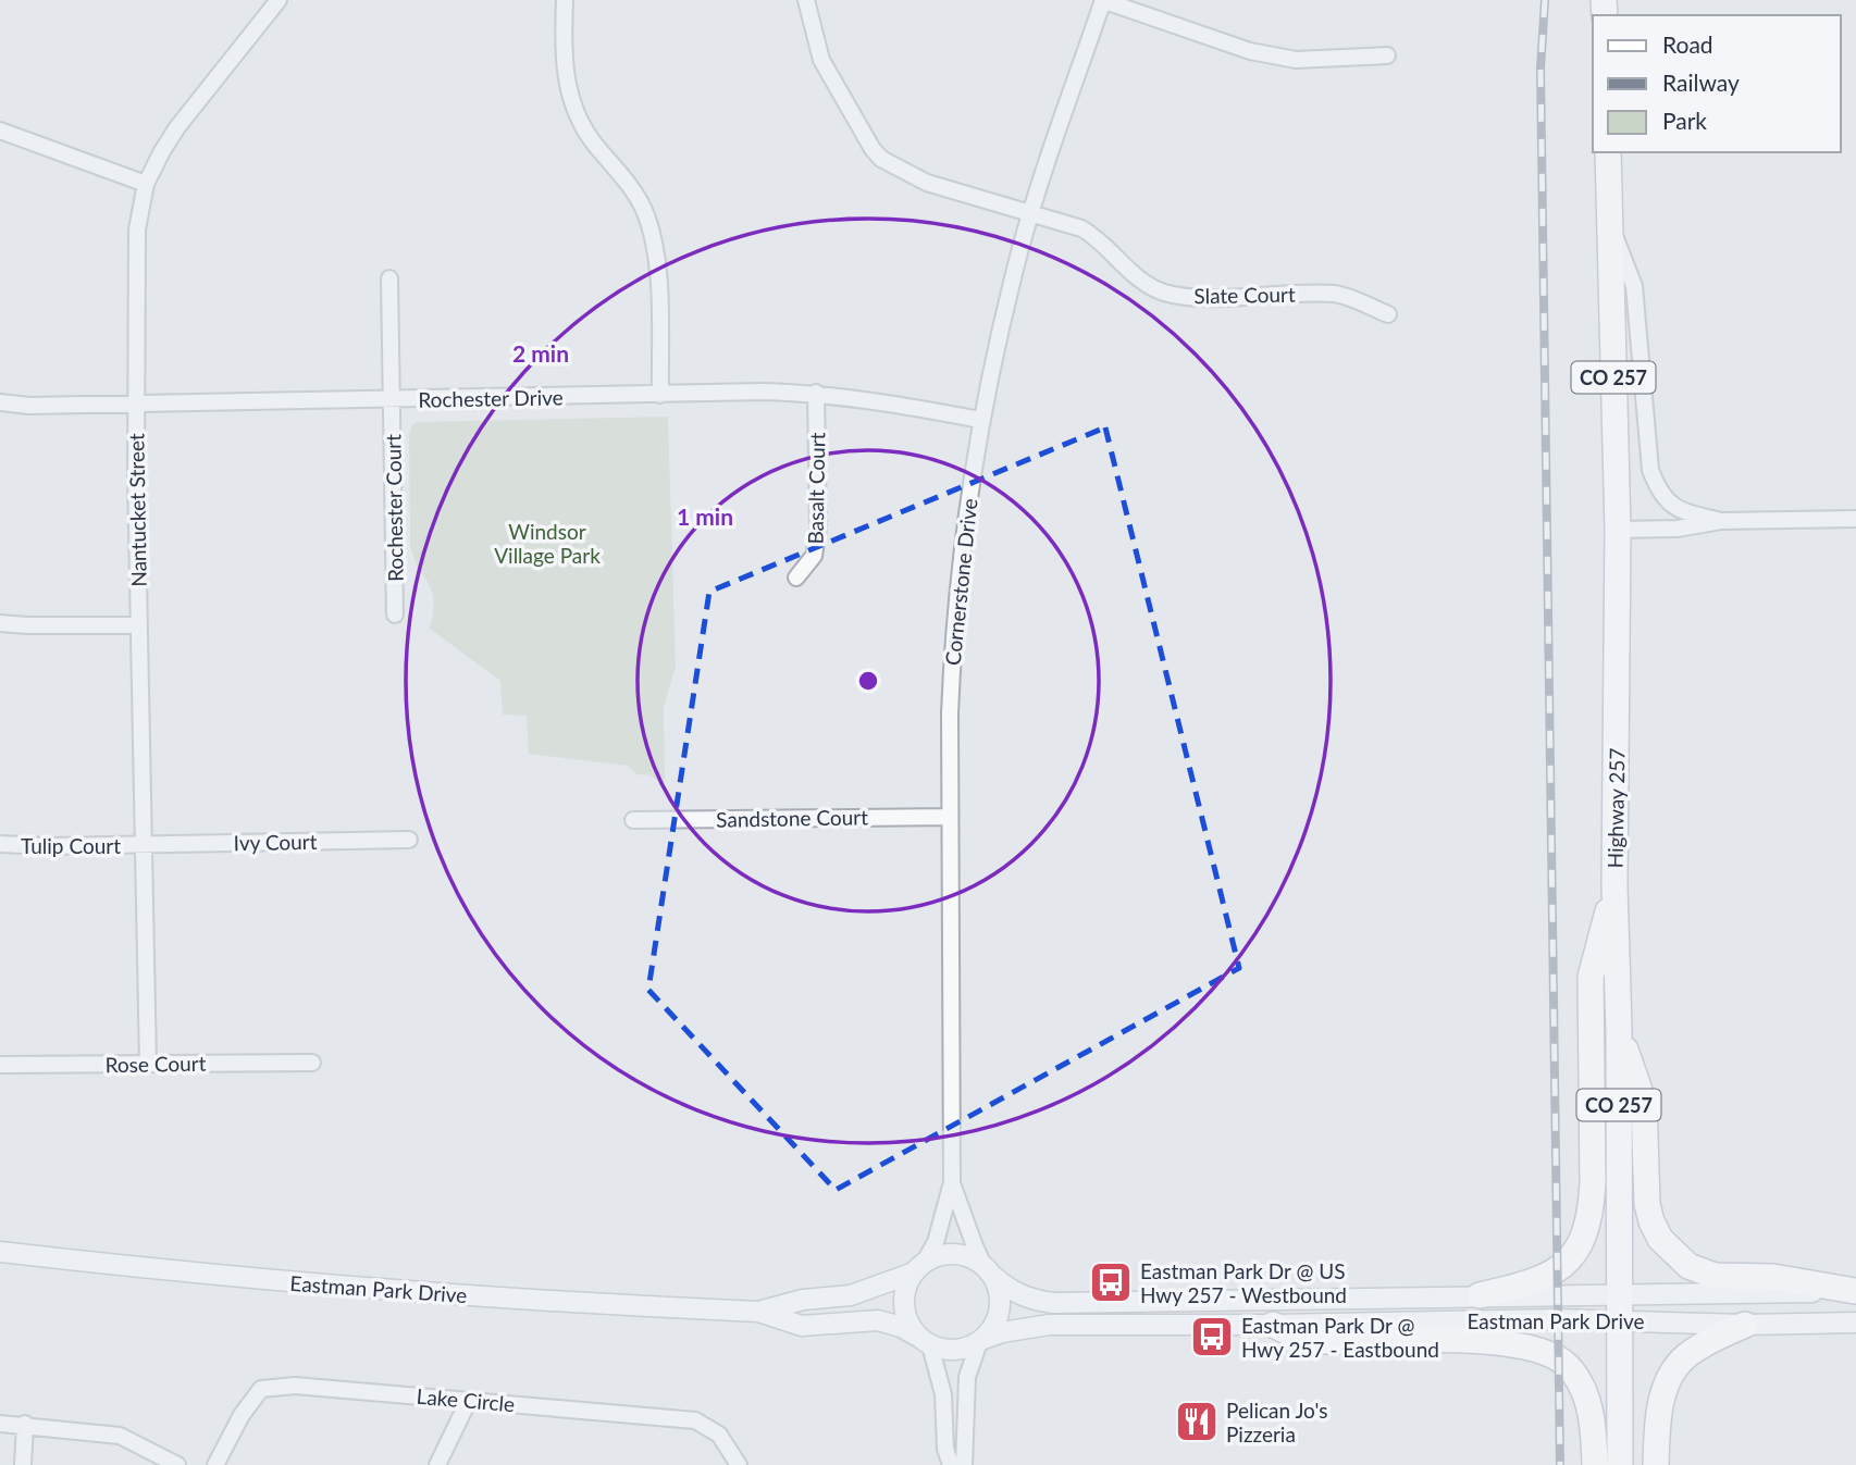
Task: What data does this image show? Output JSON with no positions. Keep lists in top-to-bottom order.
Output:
{
  "streets": {
    "main road": ["CO 257", "Highway 257"],
    "street": [
      "Slate Court",
      "Rochester Drive",
      "Basalt Court",
      "Rochester Court",
      "Nantucket Street",
      "Cornerstone Drive",
      "Sandstone Court",
      "Ivy Court",
      "Tulip Court",
      "Rose Court",
      "Eastman Park Drive",
      "Lake Circle"
    ]
  },
  "crossings": [
    ["Slate Court", "Cornerstone Drive"],
    ["Rochester Drive", "Basalt Court"],
    ["Rochester Drive", "Rochester Court"],
    ["Rochester Drive", "Nantucket Street"],
    ["Rochester Drive", "Cornerstone Drive"],
    ["Nantucket Street", "Ivy Court"],
    ["Nantucket Street", "Tulip Court"],
    ["Nantucket Street", "Rose Court"],
    ["Cornerstone Drive", "Sandstone Court"],
    ["Cornerstone Drive", "Eastman Park Drive"],
    ["Highway 257", "Eastman Park Drive"],
    ["Ivy Court", "Tulip Court"]
  ],
  "parks": ["Windsor Village Park"],
  "places": {
    "bus stop": ["Eastman Park Dr @ US Hwy 257 - Westbound", "Eastman Park Dr @ Hwy 257 - Eastbound"],
    "restaurant": ["Pelican Jo's Pizzeria"]
  },
  "legend": ["Road", "Railway", "Park"],
  "rings": ["2 min", "1 min"]
}
